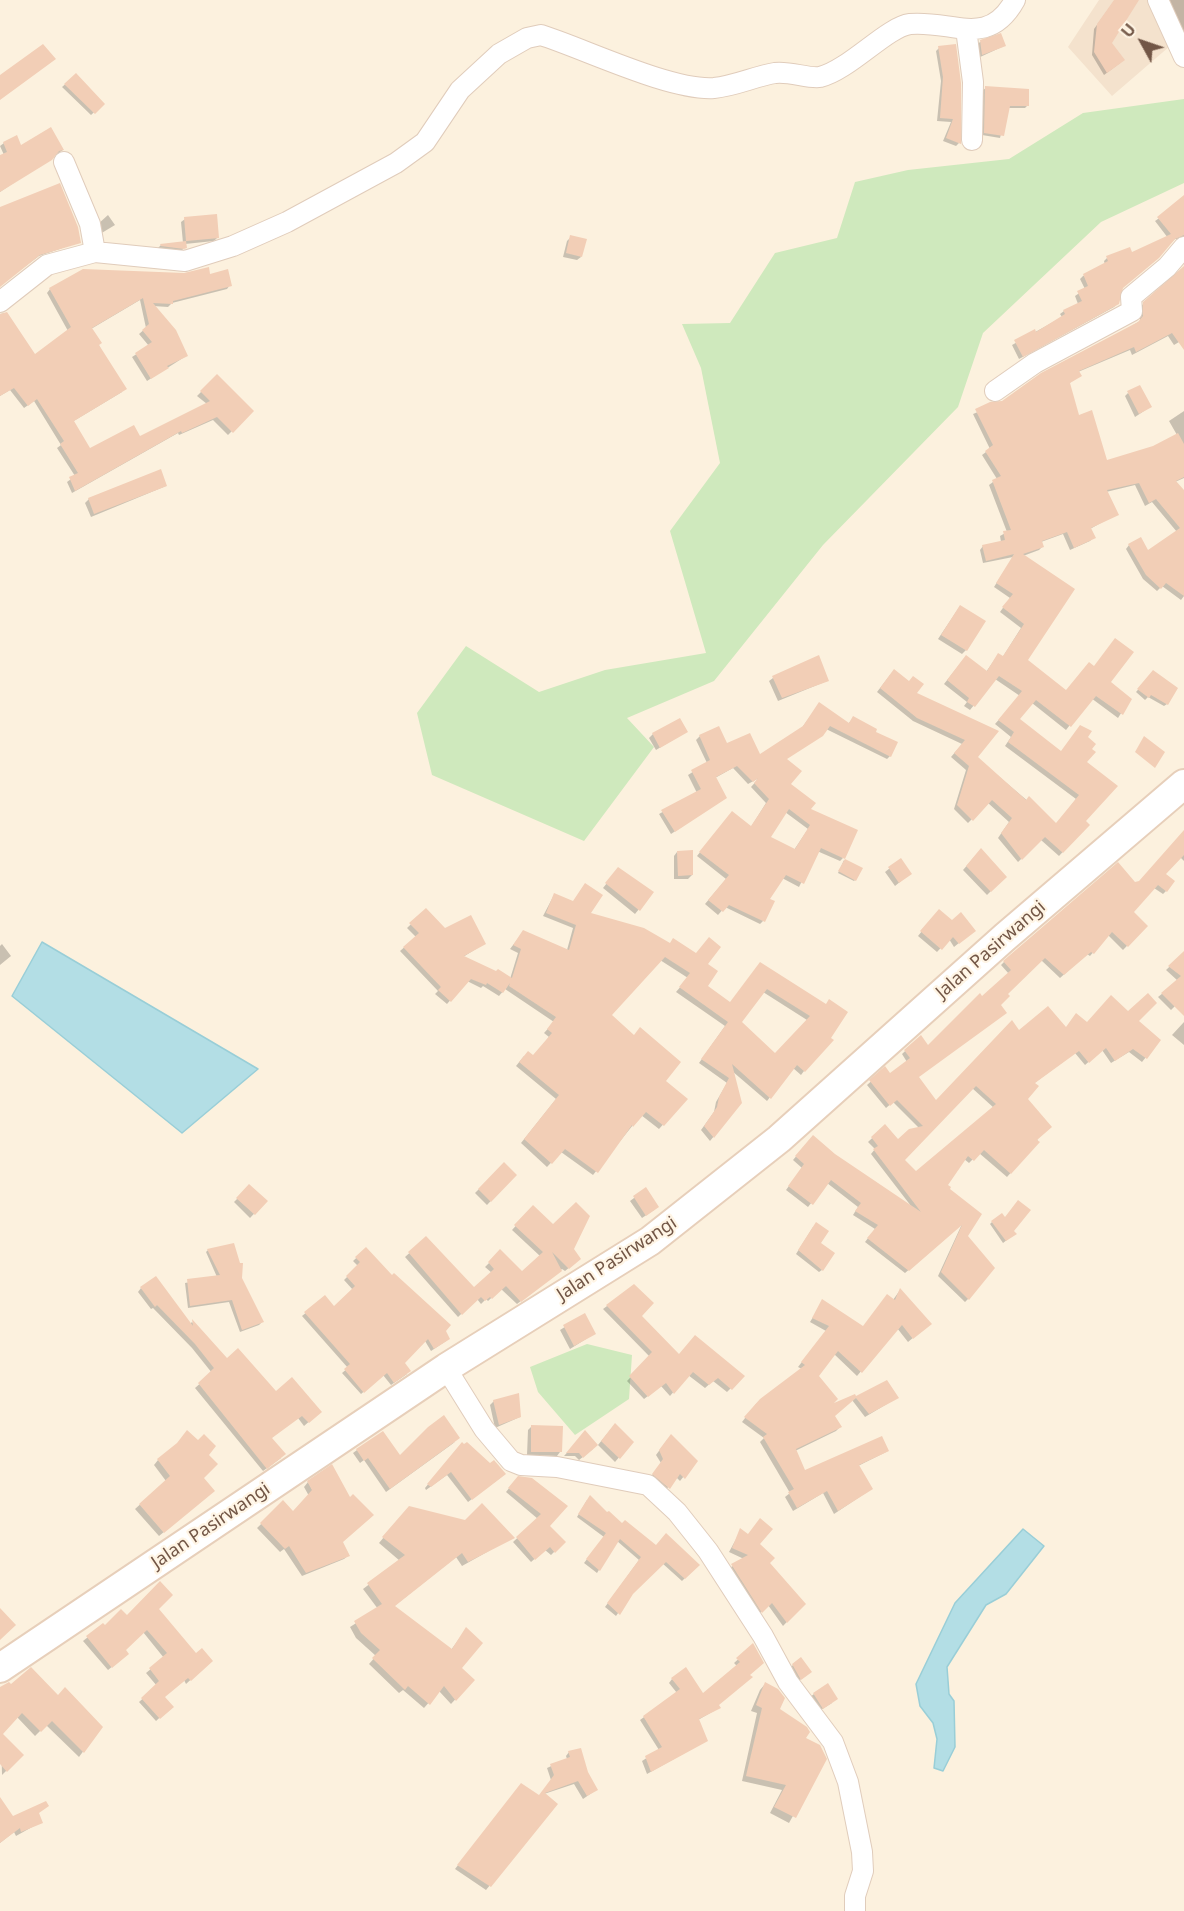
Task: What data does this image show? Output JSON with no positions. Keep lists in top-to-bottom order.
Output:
{
  "streets": {
    "street": ["Jalan Pasirwangi"]
  },
  "north": "top left"
}
